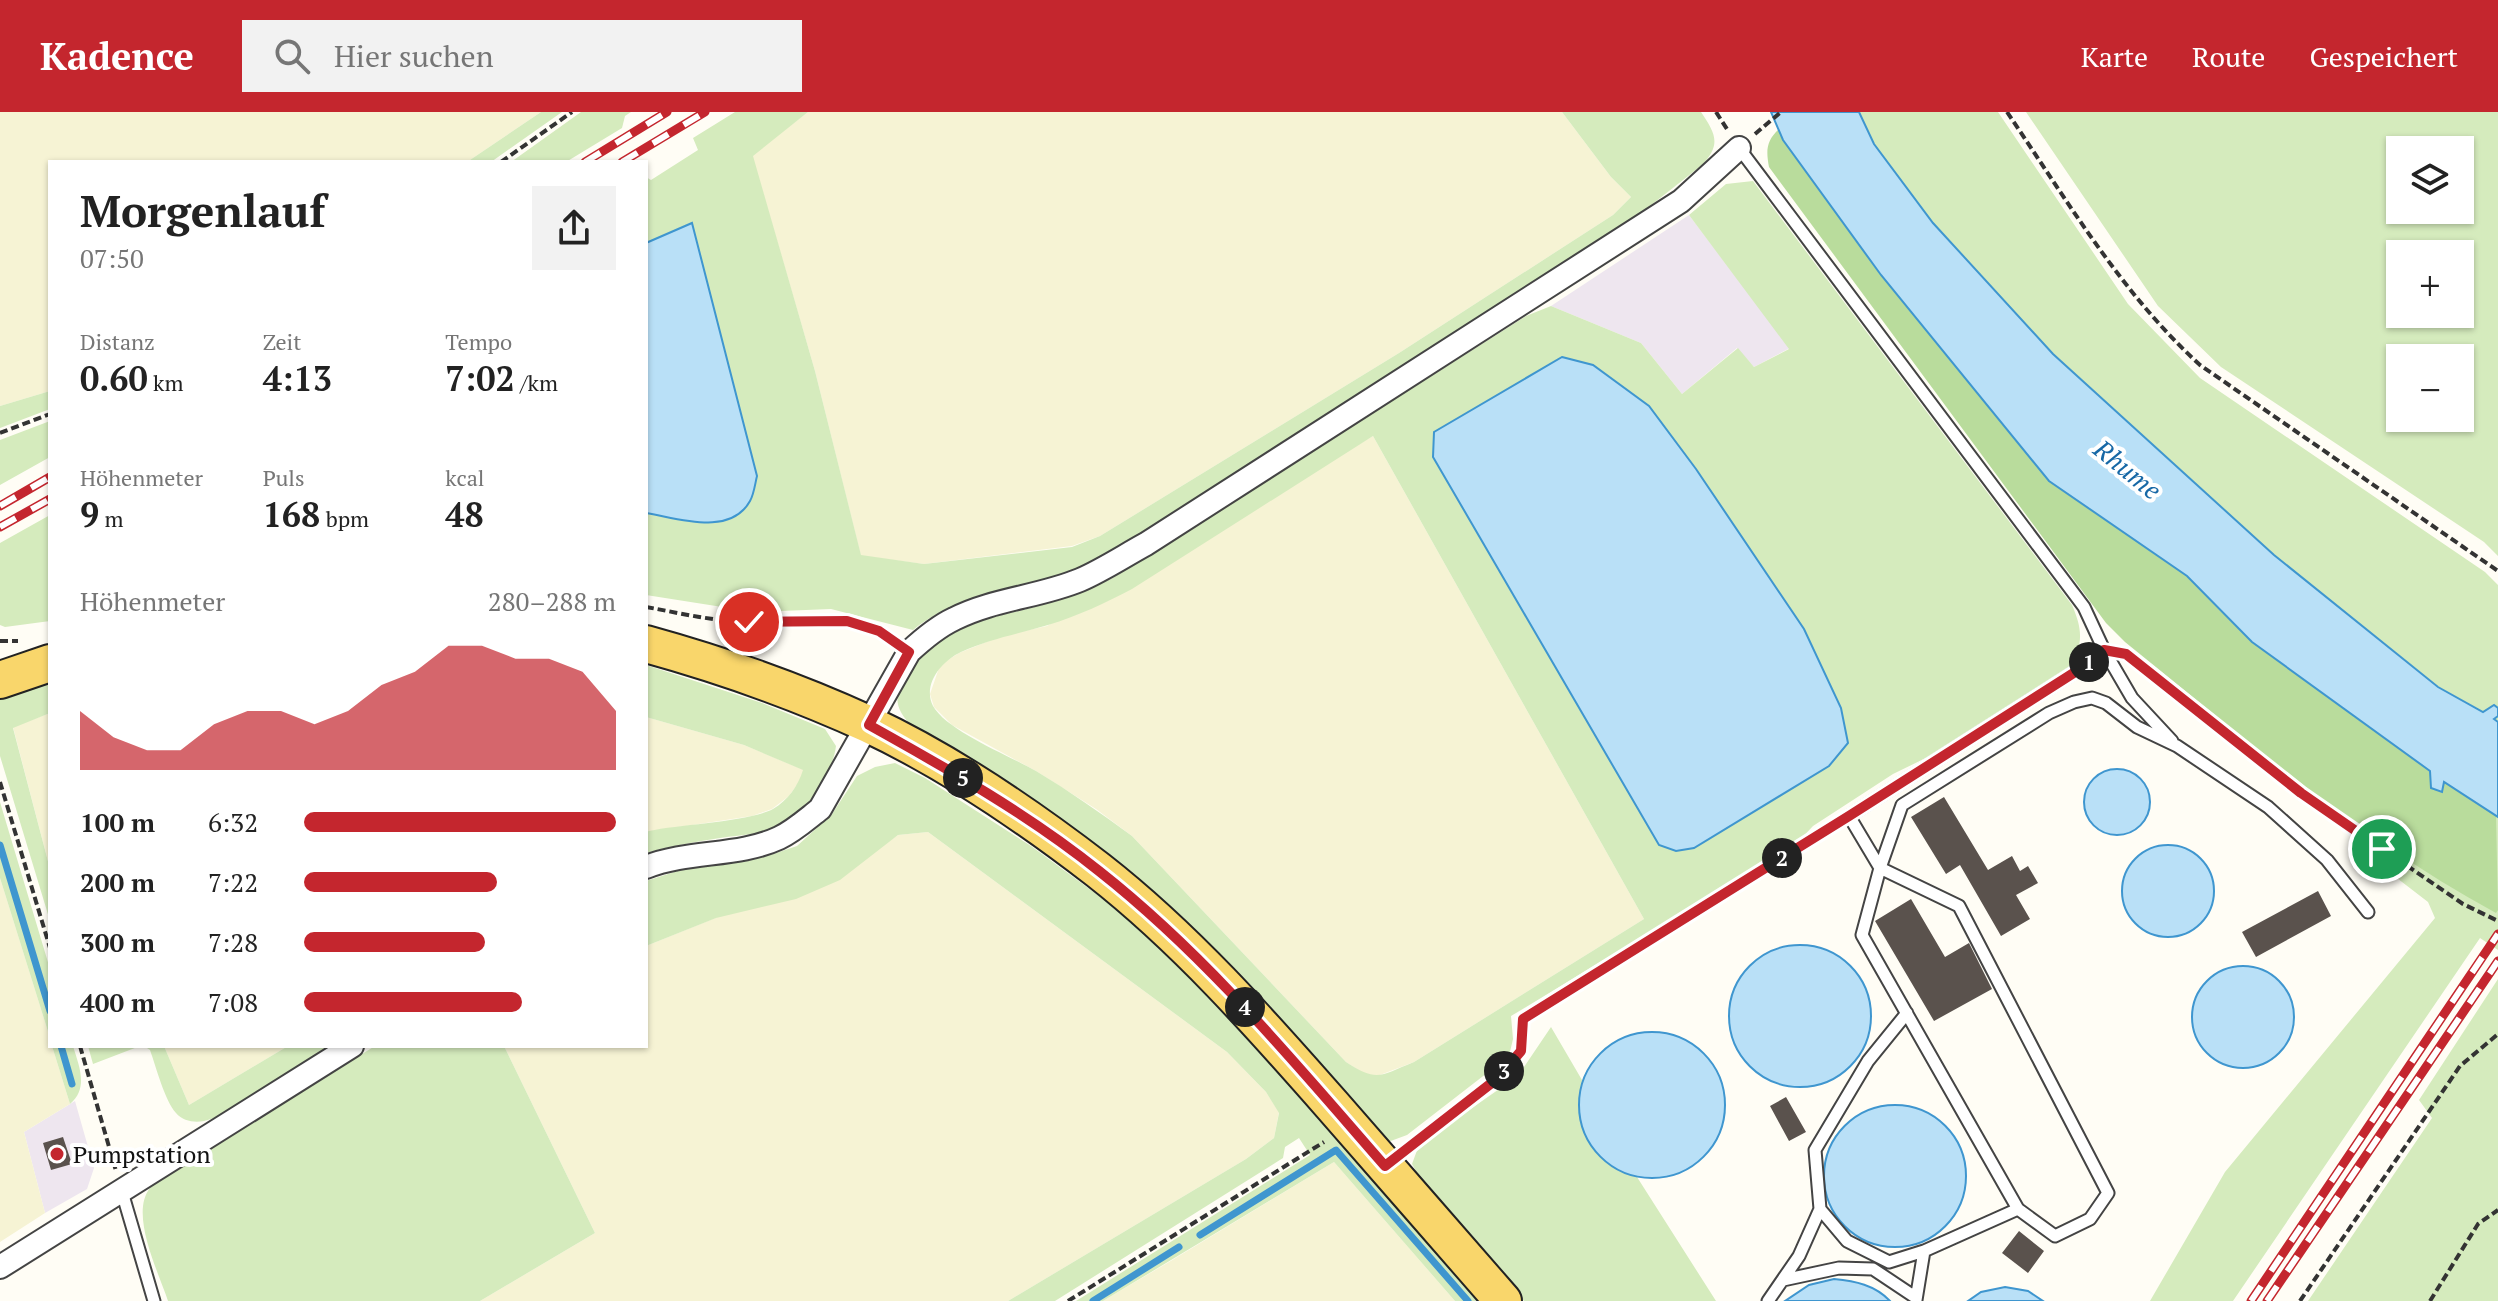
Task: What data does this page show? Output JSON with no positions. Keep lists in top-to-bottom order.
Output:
{
  "water": ["Rhume"],
  "places": ["Pumpstation"],
  "page": {
    "header": "Kadence",
    "search": "Hier suchen",
    "nav": ["Karte", "Route", "Gespeichert"],
    "map_buttons": ["+", "−"],
    "heading": ["Morgenlauf", "07:50"],
    "stats": [
      ["Distanz", "0.60 km"],
      ["Zeit", "4:13"],
      ["Tempo", "7:02 /km"],
      ["Höhenmeter", "9 m"],
      ["Puls", "168 bpm"],
      ["kcal", "48"]
    ],
    "chart": ["Höhenmeter", "280–288 m"],
    "pins": [
      "1",
      "5",
      "2",
      "4",
      "3"
    ],
    "list": [
      {
        "name": "100 m",
        "note": "6:32"
      },
      {
        "name": "200 m",
        "note": "7:22"
      },
      {
        "name": "300 m",
        "note": "7:28"
      },
      {
        "name": "400 m",
        "note": "7:08"
      }
    ]
  }
}
